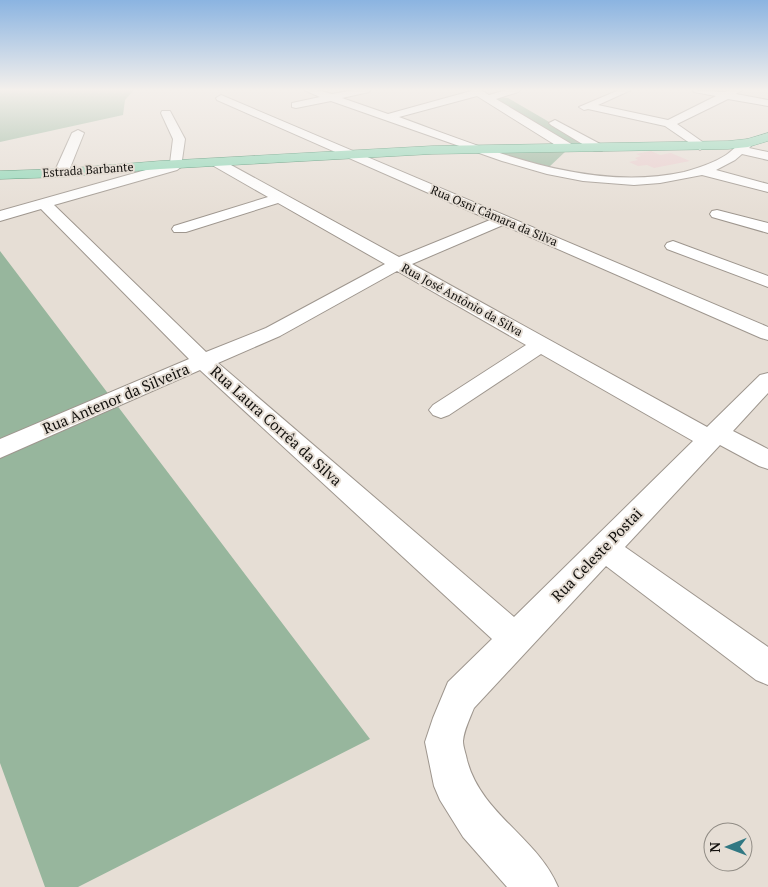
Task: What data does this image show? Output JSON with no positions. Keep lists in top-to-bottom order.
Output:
{
  "streets": {
    "main road": ["Estrada Barbante"],
    "street": [
      "Rua Osni Câmara da Silva",
      "Rua José Antônio da Silva",
      "Rua Antenor da Silveira",
      "Rua Laura Corrêa da Silva",
      "Rua Celeste Postai"
    ]
  },
  "crossings": [
    ["Estrada Barbante", "Rua Osni Câmara da Silva"],
    ["Estrada Barbante", "Rua José Antônio da Silva"],
    ["Rua Osni Câmara da Silva", "Rua Antenor da Silveira"],
    ["Rua José Antônio da Silva", "Rua Antenor da Silveira"],
    ["Rua José Antônio da Silva", "Rua Celeste Postai"],
    ["Rua Antenor da Silveira", "Rua Laura Corrêa da Silva"],
    ["Rua Laura Corrêa da Silva", "Rua Celeste Postai"]
  ],
  "north": "left"
}
